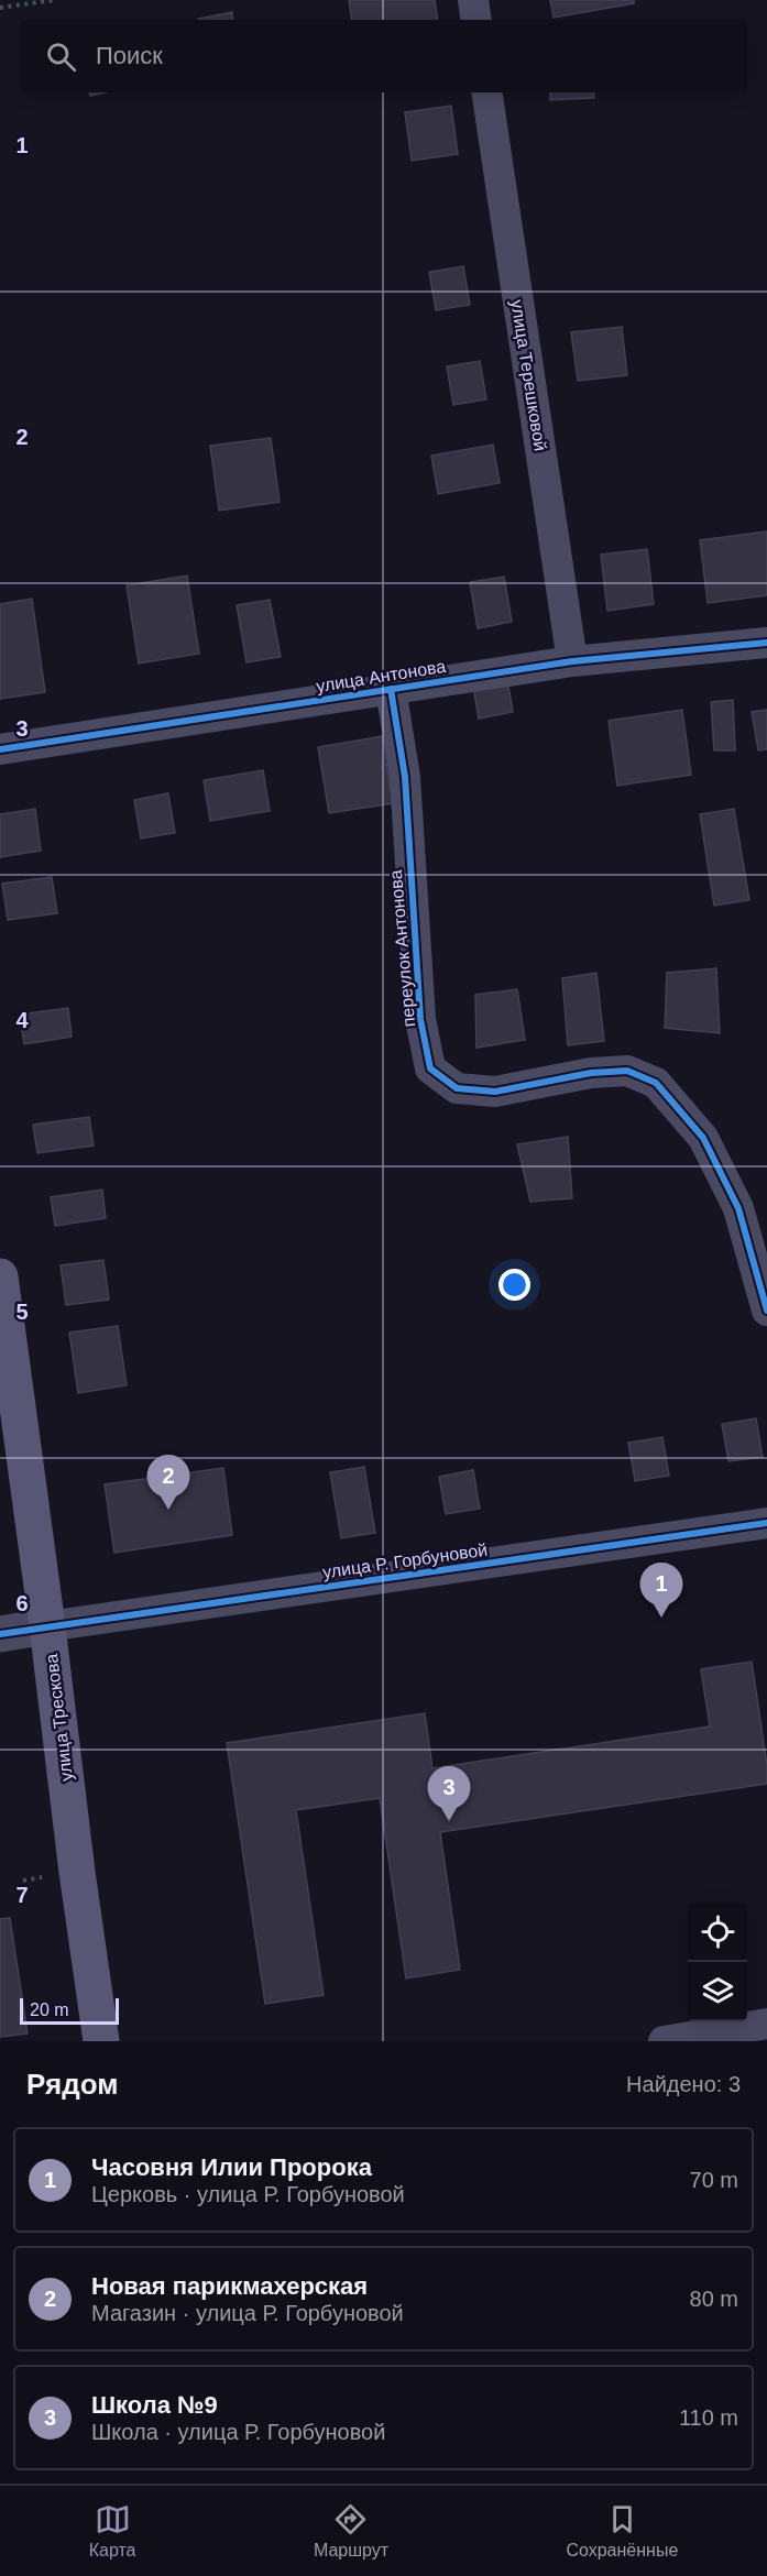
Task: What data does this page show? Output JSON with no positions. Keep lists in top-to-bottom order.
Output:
{
  "streets": {
    "main road": ["улица Трескова"],
    "street": [
      "улица Терешковой",
      "улица Антонова",
      "переулок Антонова",
      "улица Р. Горбуновой"
    ]
  },
  "crossings": [
    ["улица Терешковой", "улица Антонова"],
    ["улица Антонова", "переулок Антонова"],
    ["улица Р. Горбуновой", "улица Трескова"]
  ],
  "scale_bar": "20 m",
  "page": {
    "search": "Поиск",
    "pins": ["2", "1", "3"],
    "scale": "20 m",
    "heading": ["Рядом", "Найдено: 3"],
    "list": [
      {
        "mark": "1",
        "name": "Часовня Илии Пророка",
        "note": "Церковь · улица Р. Горбуновой",
        "value": "70 m"
      },
      {
        "mark": "2",
        "name": "Новая парикмахерская",
        "note": "Магазин · улица Р. Горбуновой",
        "value": "80 m"
      },
      {
        "mark": "3",
        "name": "Школа №9",
        "note": "Школа · улица Р. Горбуновой",
        "value": "110 m"
      }
    ],
    "nav": ["Карта", "Маршрут", "Сохранённые"]
  },
  "grid": {
    "rows": [
      "1",
      "2",
      "3",
      "4",
      "5",
      "6",
      "7"
    ]
  }
}
